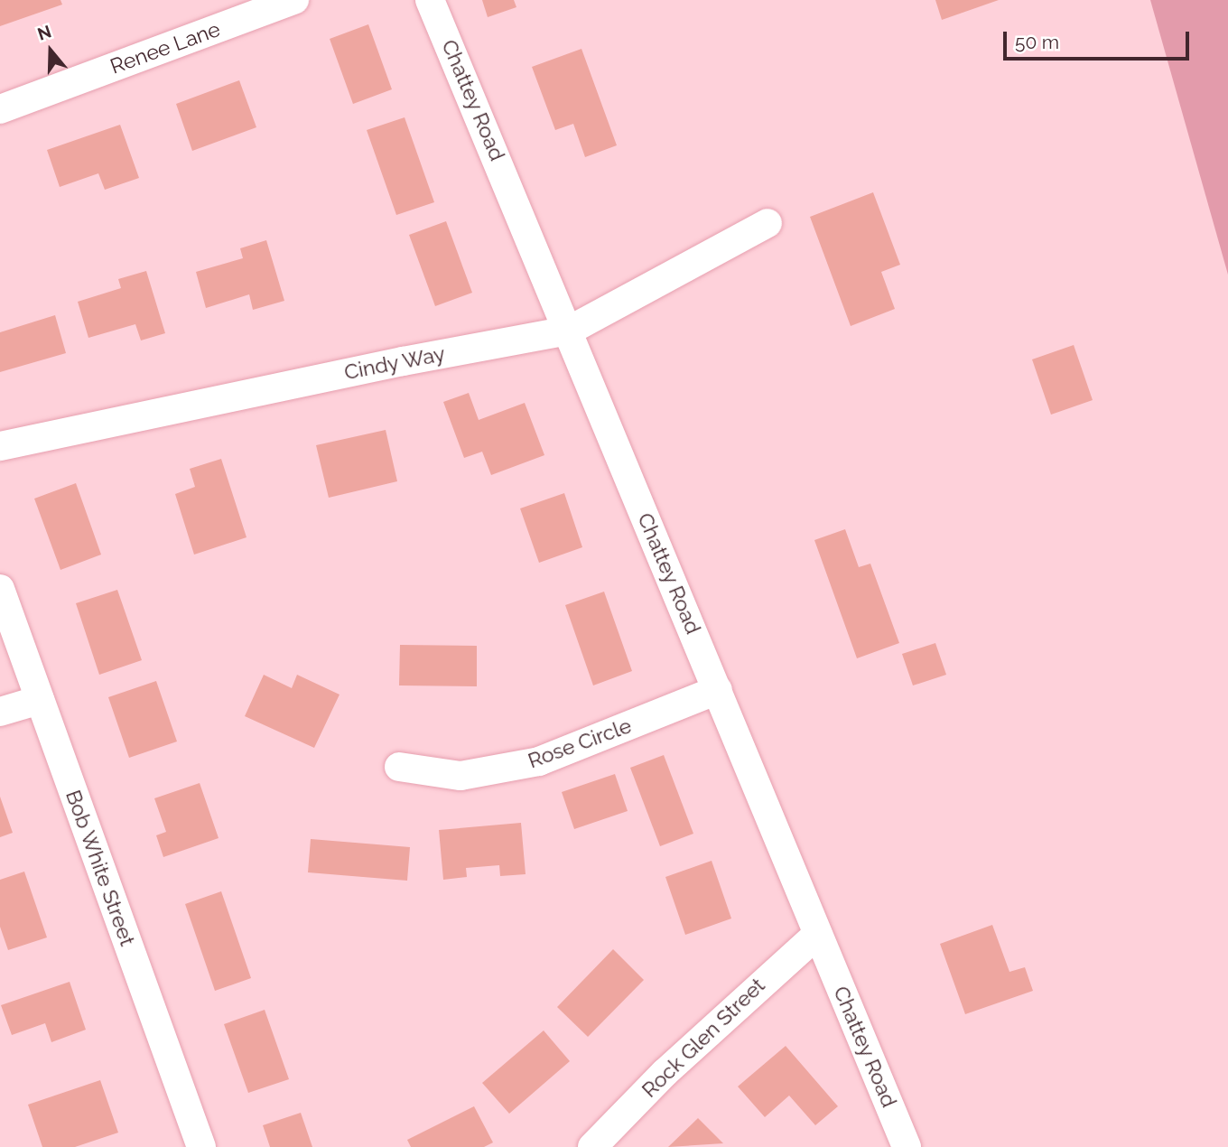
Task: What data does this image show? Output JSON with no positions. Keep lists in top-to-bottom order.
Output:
{
  "streets": {
    "street": [
      "Renee Lane",
      "Chattey Road",
      "Cindy Way",
      "Rose Circle",
      "Bob White Street",
      "Rock Glen Street"
    ]
  },
  "crossings": [
    ["Chattey Road", "Cindy Way"],
    ["Chattey Road", "Rose Circle"],
    ["Chattey Road", "Rock Glen Street"]
  ],
  "scale_bar": "50 m",
  "north": "top"
}
